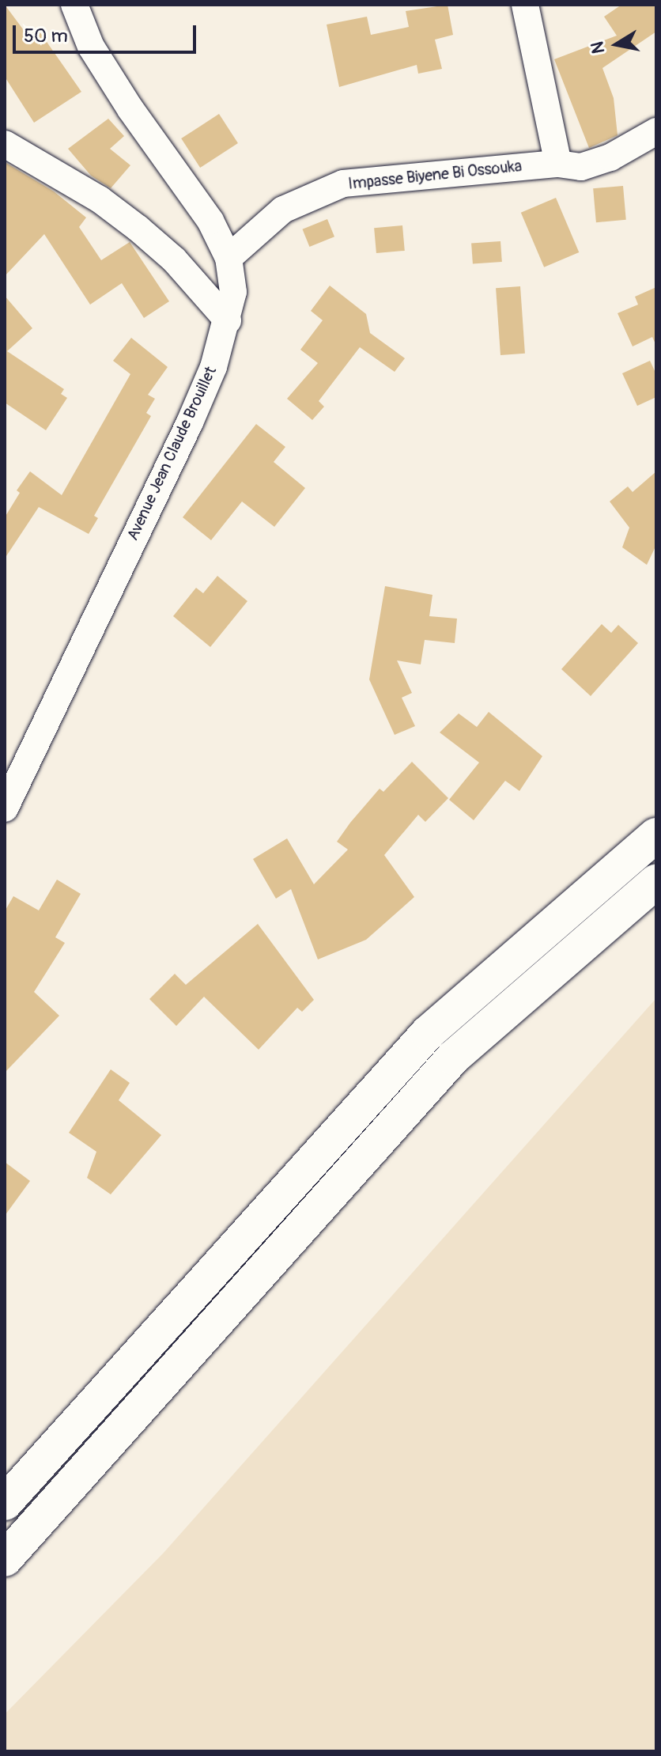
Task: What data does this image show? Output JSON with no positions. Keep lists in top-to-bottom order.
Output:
{
  "streets": {
    "street": ["Impasse Biyene Bi Ossouka", "Avenue Jean Claude Brouillet"]
  },
  "crossings": [
    ["Impasse Biyene Bi Ossouka", "Avenue Jean Claude Brouillet"]
  ],
  "scale_bar": "50 m",
  "north": "left"
}
